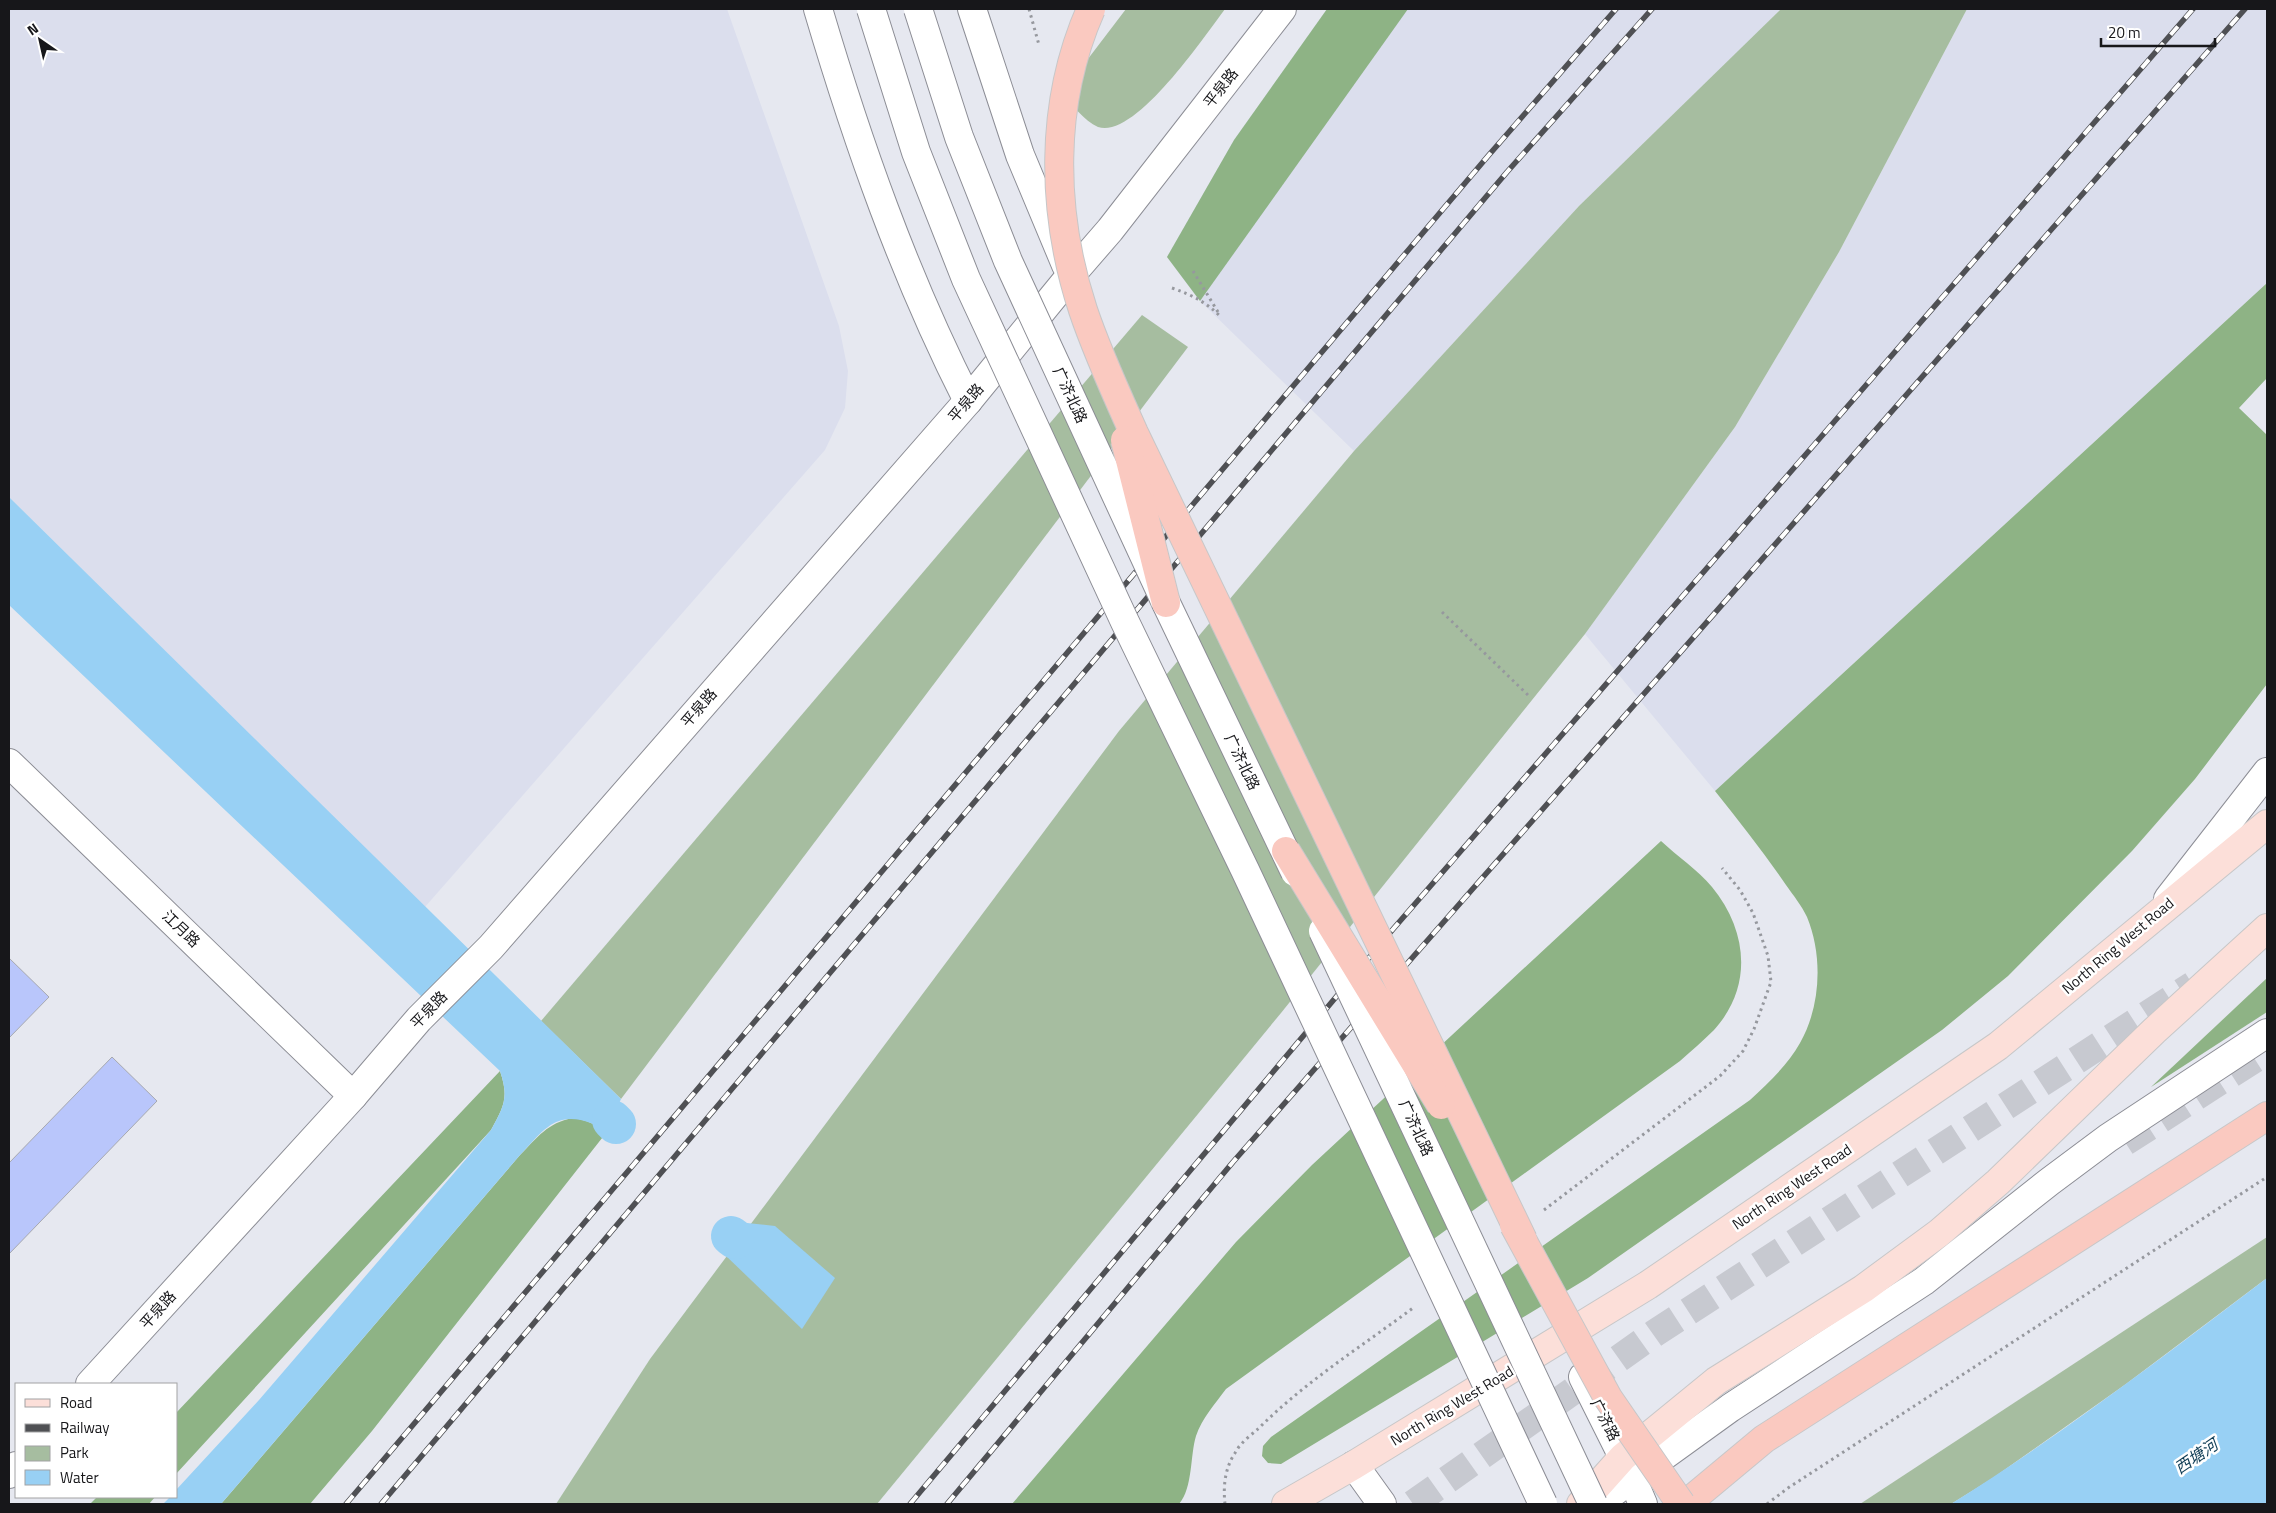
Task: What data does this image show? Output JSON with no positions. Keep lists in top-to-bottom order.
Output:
{
  "streets": {
    "main road": [
      "平泉路",
      "广济北路",
      "江月路",
      "North Ring West Road",
      "广济路"
    ]
  },
  "crossings": [
    ["平泉路", "江月路"],
    ["North Ring West Road", "广济路"]
  ],
  "water": ["西塘河"],
  "legend": [
    "Road",
    "Railway",
    "Park",
    "Water"
  ],
  "scale_bar": "20 m",
  "north": "top left"
}
